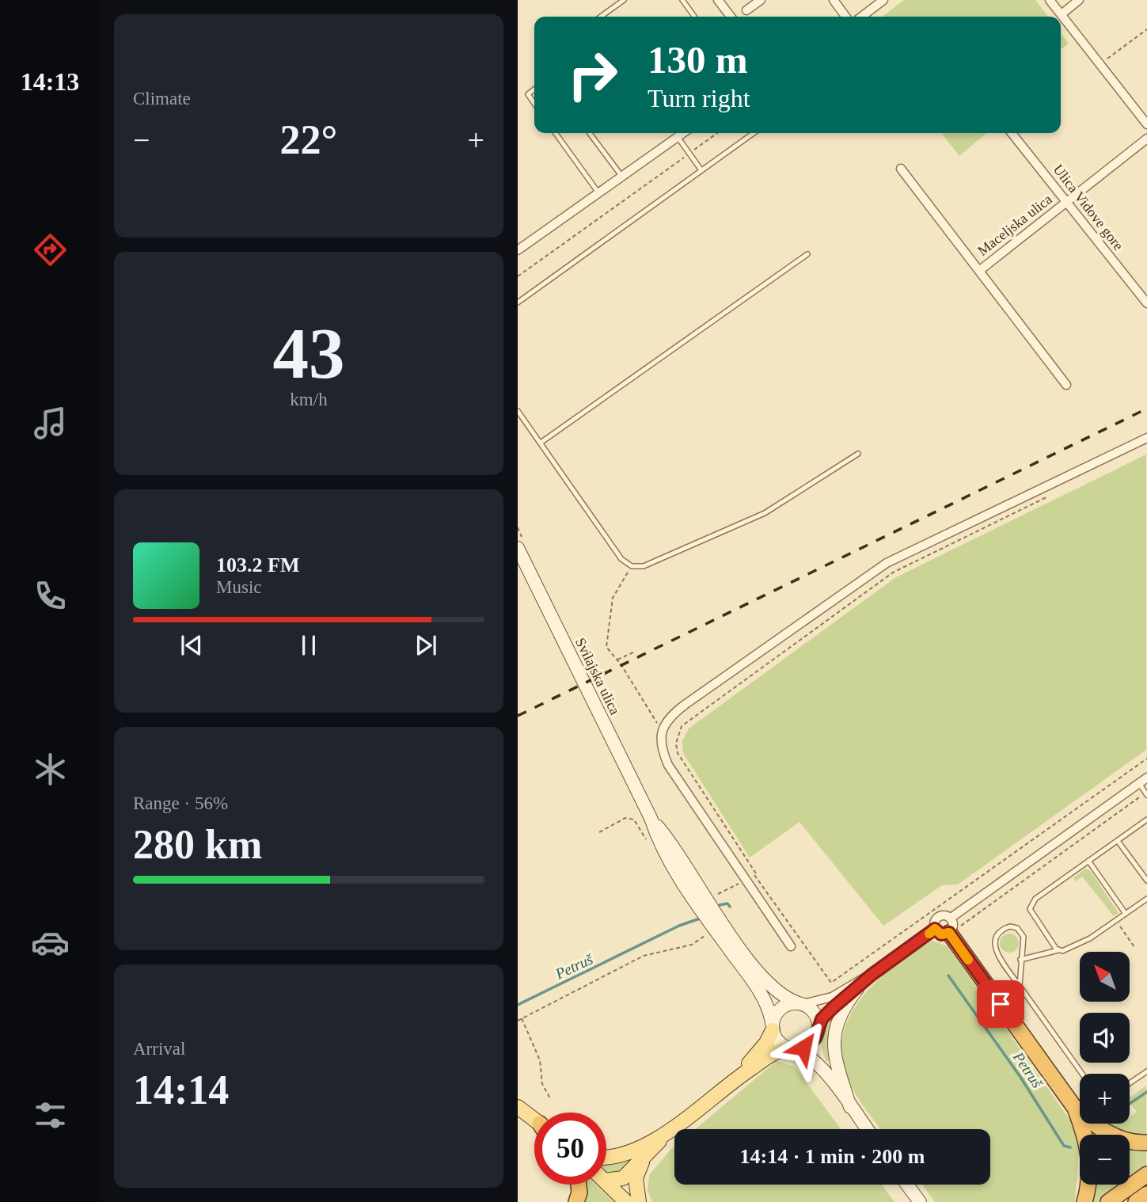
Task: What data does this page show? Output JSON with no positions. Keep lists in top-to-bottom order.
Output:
{
  "streets": {
    "main road": ["Svilajska ulica"],
    "street": ["Ulica Vidove gore", "Maceljska ulica"]
  },
  "crossings": [
    ["Ulica Vidove gore", "Maceljska ulica"]
  ],
  "water": ["Petruš"],
  "north": "top left",
  "page": {
    "tabs": "14:13",
    "tile": [
      "Climate",
      ["43", "km/h"],
      ["Range · 56%", "280 km"],
      ["Arrival", "14:14"]
    ],
    "turn": ["130 m", "Turn right"],
    "heat": ["−", "22°", "+"],
    "song": ["103.2 FM", "Music"],
    "map_buttons": ["+", "−"],
    "limit": "50",
    "trip": "14:14 · 1 min · 200 m"
  }
}
